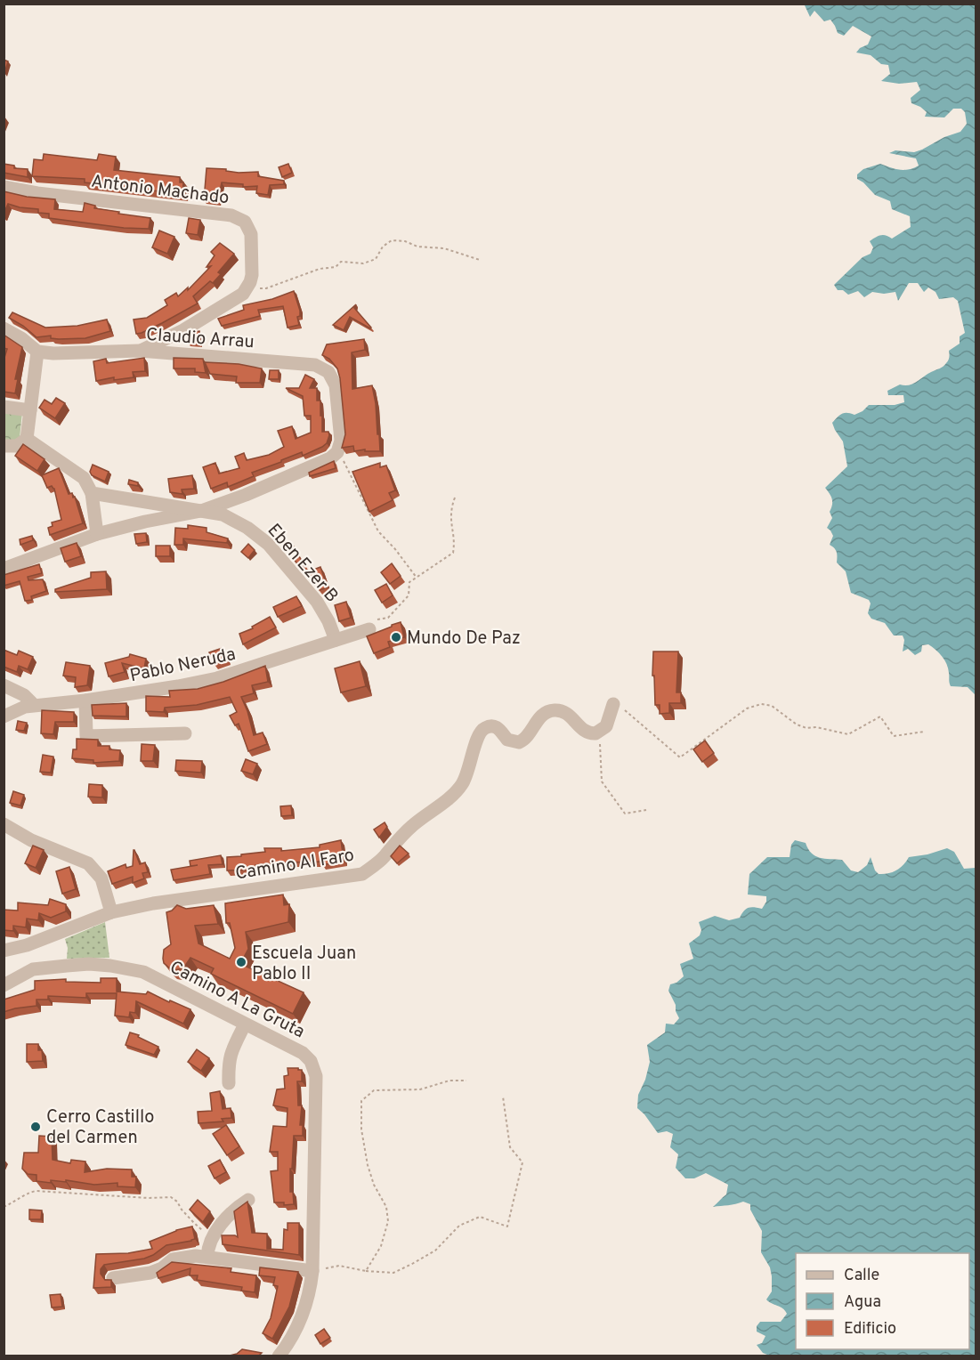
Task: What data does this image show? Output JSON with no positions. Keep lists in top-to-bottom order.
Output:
{
  "streets": {
    "street": [
      "Antonio Machado",
      "Claudio Arrau",
      "Eben Ezer B",
      "Pablo Neruda",
      "Camino Al Faro",
      "Camino A La Gruta"
    ]
  },
  "crossings": [
    ["Claudio Arrau", "Eben Ezer B"],
    ["Eben Ezer B", "Pablo Neruda"]
  ],
  "places": ["Mundo De Paz", "Escuela Juan Pablo II", "Cerro Castillo del Carmen"],
  "legend": ["Calle", "Agua", "Edificio"]
}
